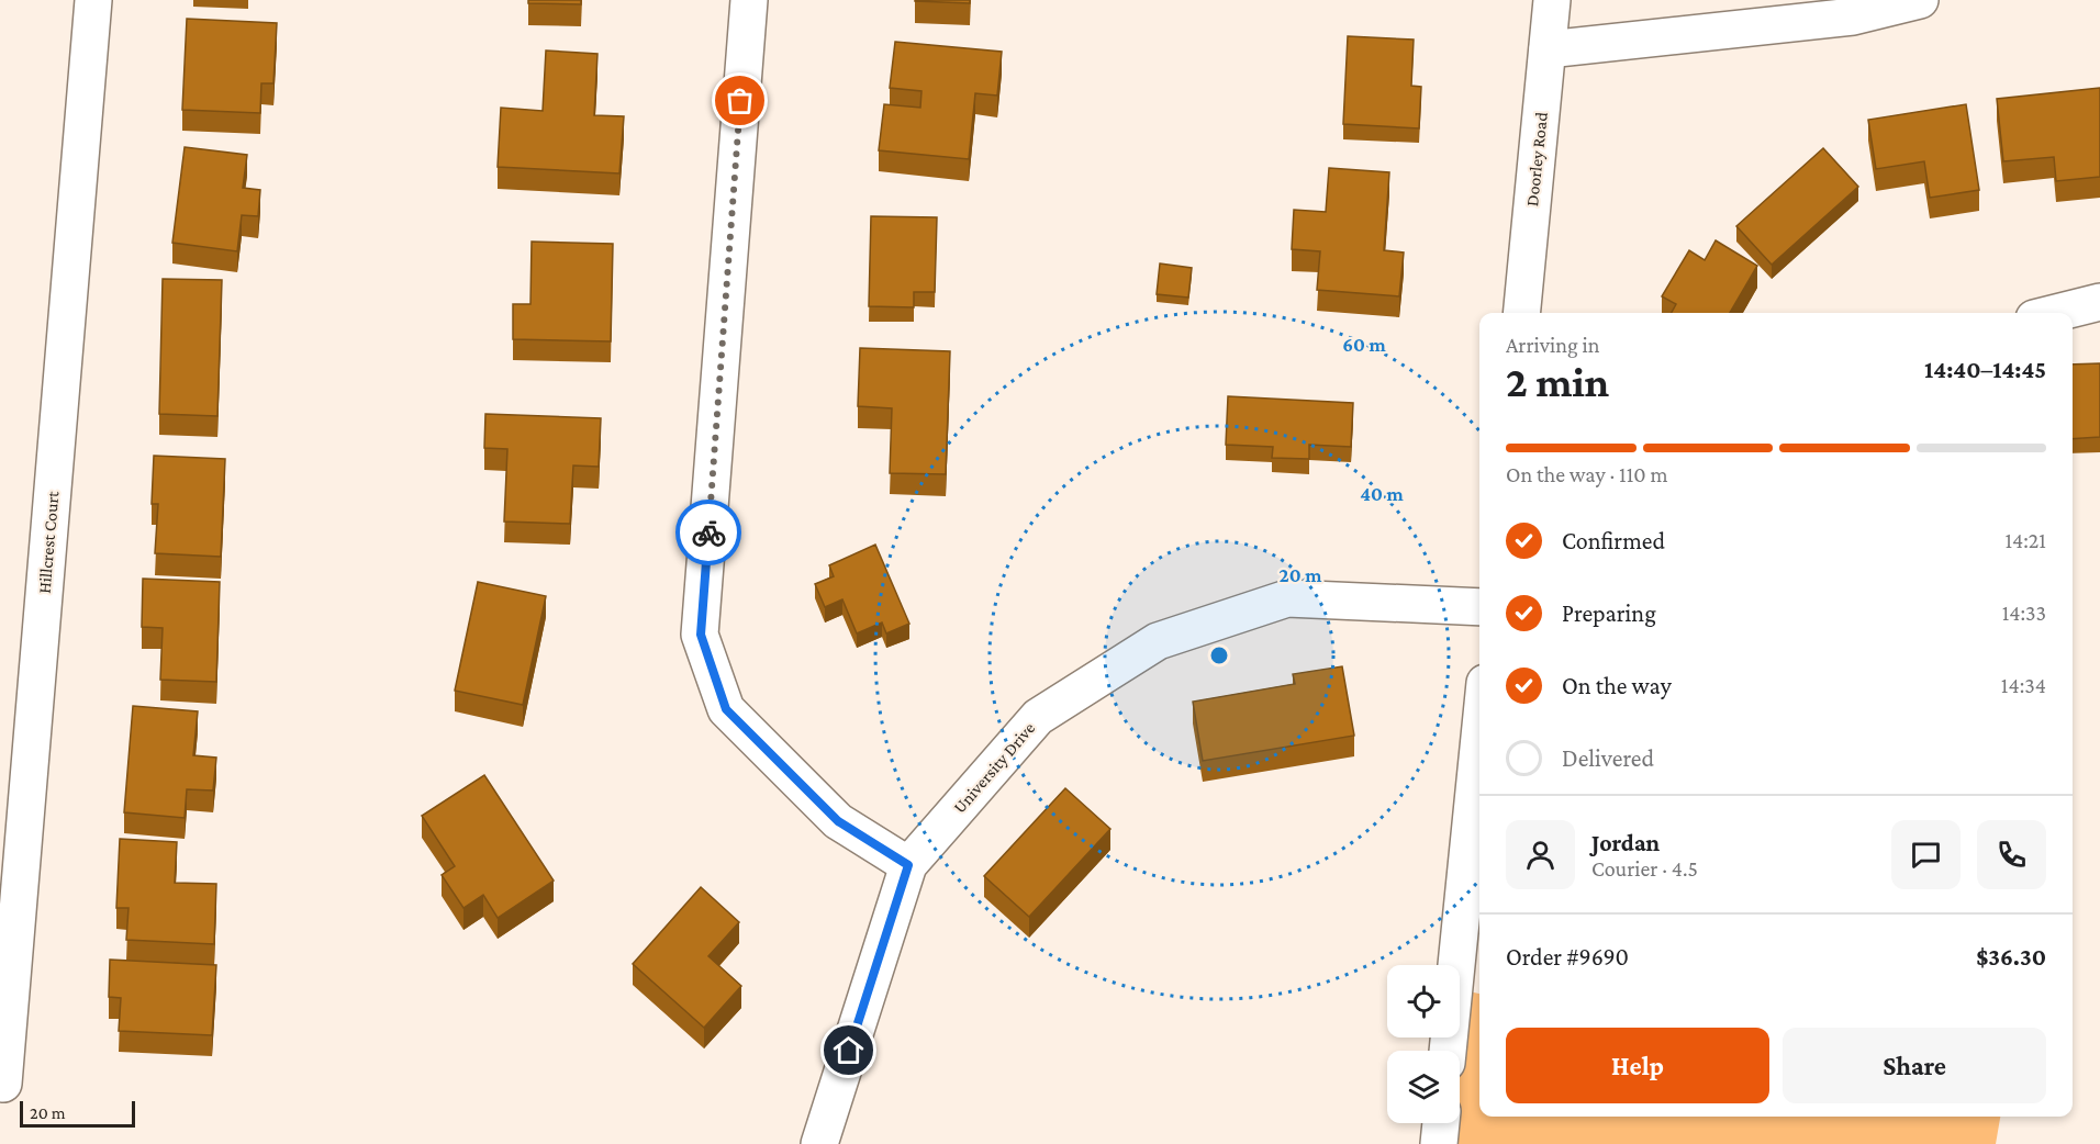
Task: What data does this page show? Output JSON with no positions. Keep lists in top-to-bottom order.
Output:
{
  "streets": {
    "street": ["Doorley Road", "Hillcrest Court", "University Drive"]
  },
  "scale_bar": "20 m",
  "page": {
    "heading": ["2 min", "Arriving in", "14:40–14:45"],
    "panel": [
      "Jordan",
      "Courier · 4.5",
      "Order #9690",
      "$36.30"
    ],
    "bar": "On the way · 110 m",
    "list": [
      ["Confirmed", "14:21"],
      ["Preparing", "14:33"],
      ["On the way", "14:34"],
      "Delivered"
    ],
    "buttons": ["Help", "Share"],
    "scale": "20 m"
  },
  "rings": ["60 m", "40 m", "20 m"]
}
